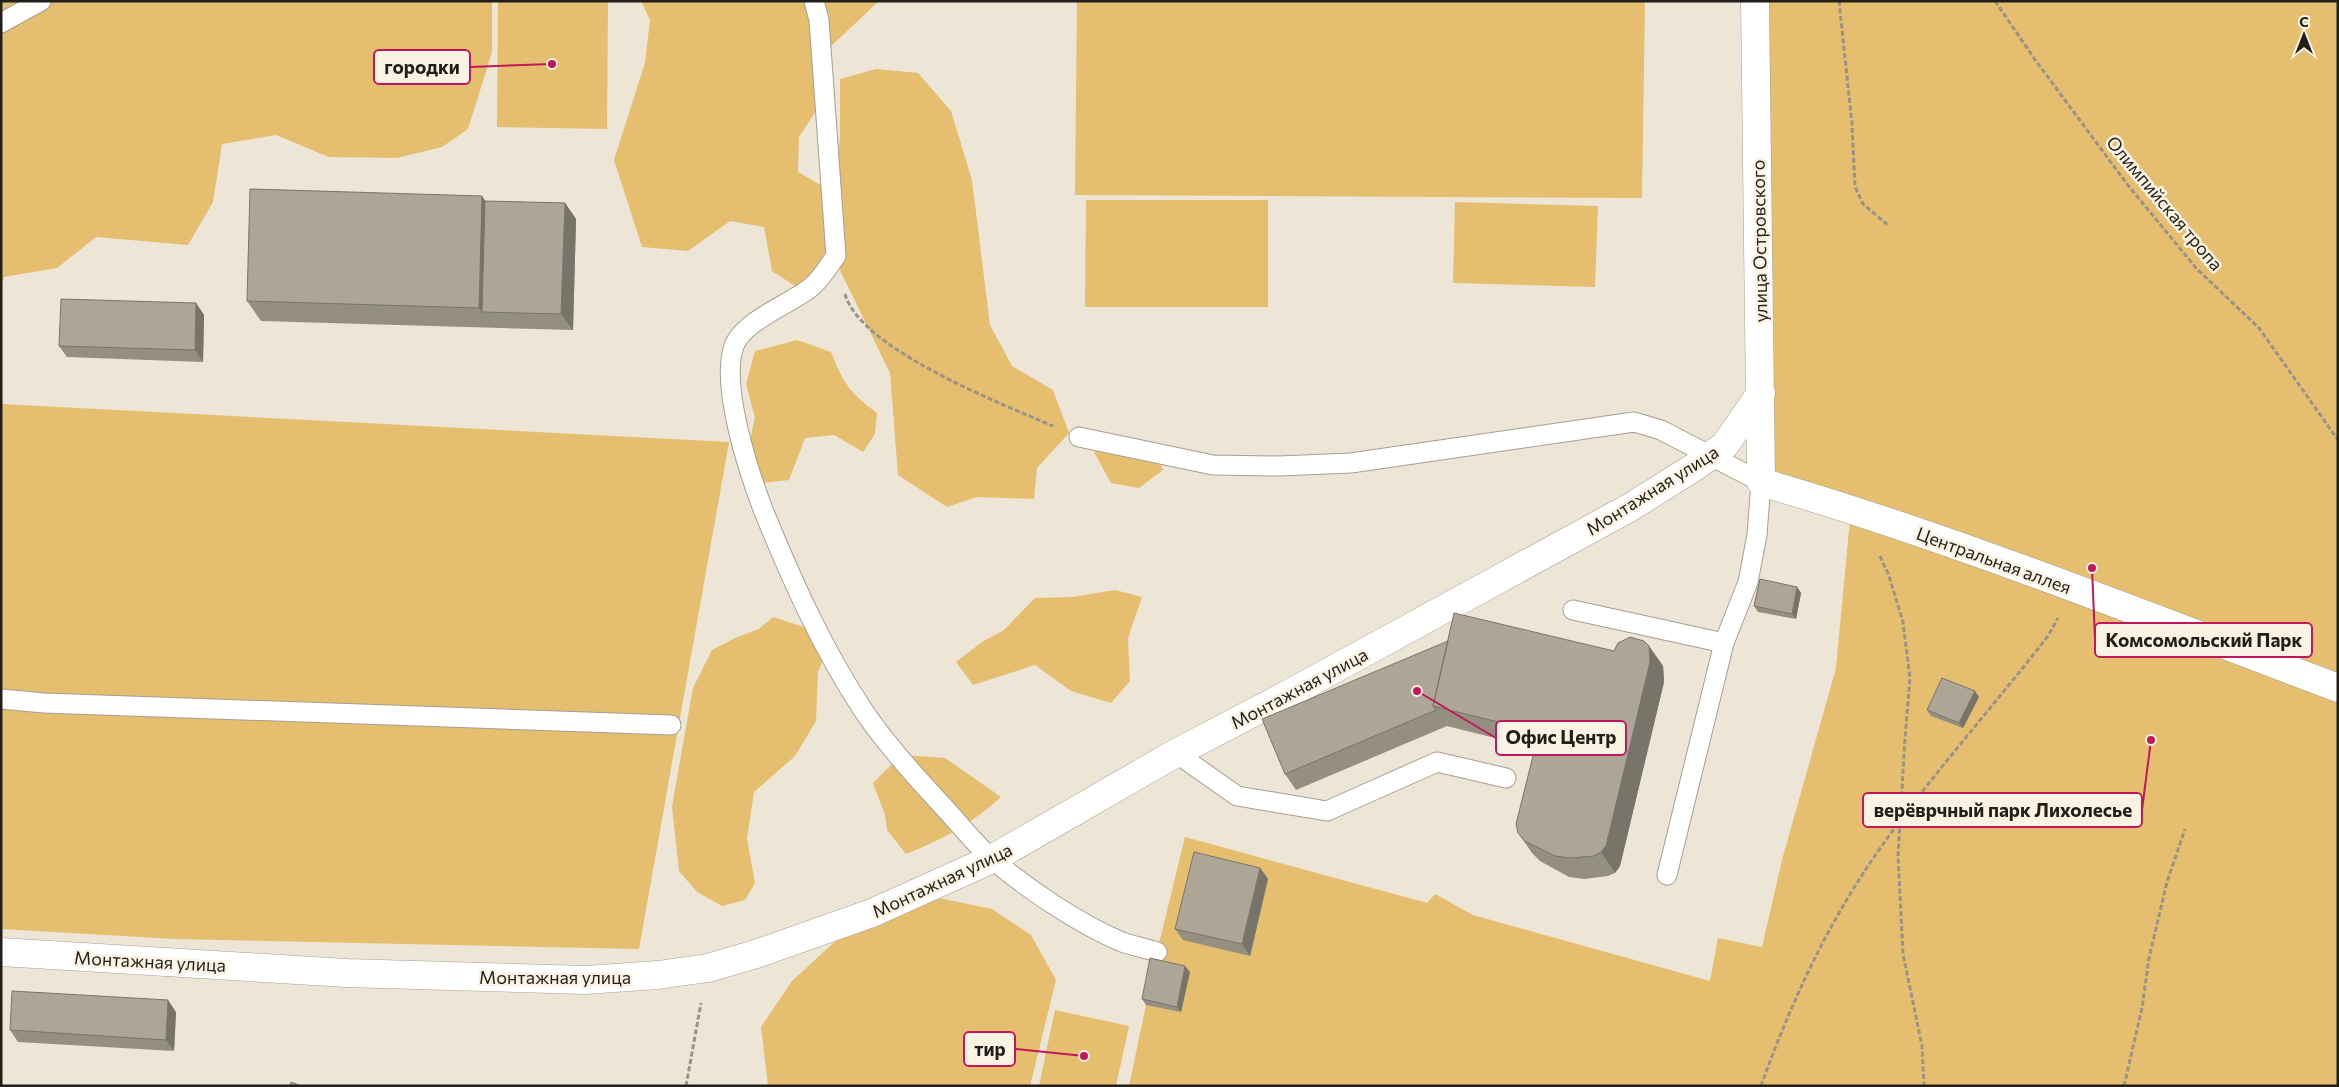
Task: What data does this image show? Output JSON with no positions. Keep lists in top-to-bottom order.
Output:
{
  "streets": {
    "street": ["улица Островского", "Монтажная улица", "Центральная аллея"],
    "path": ["Олимпийская тропа"]
  },
  "crossings": [
    ["улица Островского", "Монтажная улица"],
    ["улица Островского", "Центральная аллея"]
  ],
  "places": [
    "городки",
    "Комсомольский Парк",
    "Офис Центр",
    "верёврчный парк Лихолесье",
    "тир"
  ],
  "north": "top"
}
